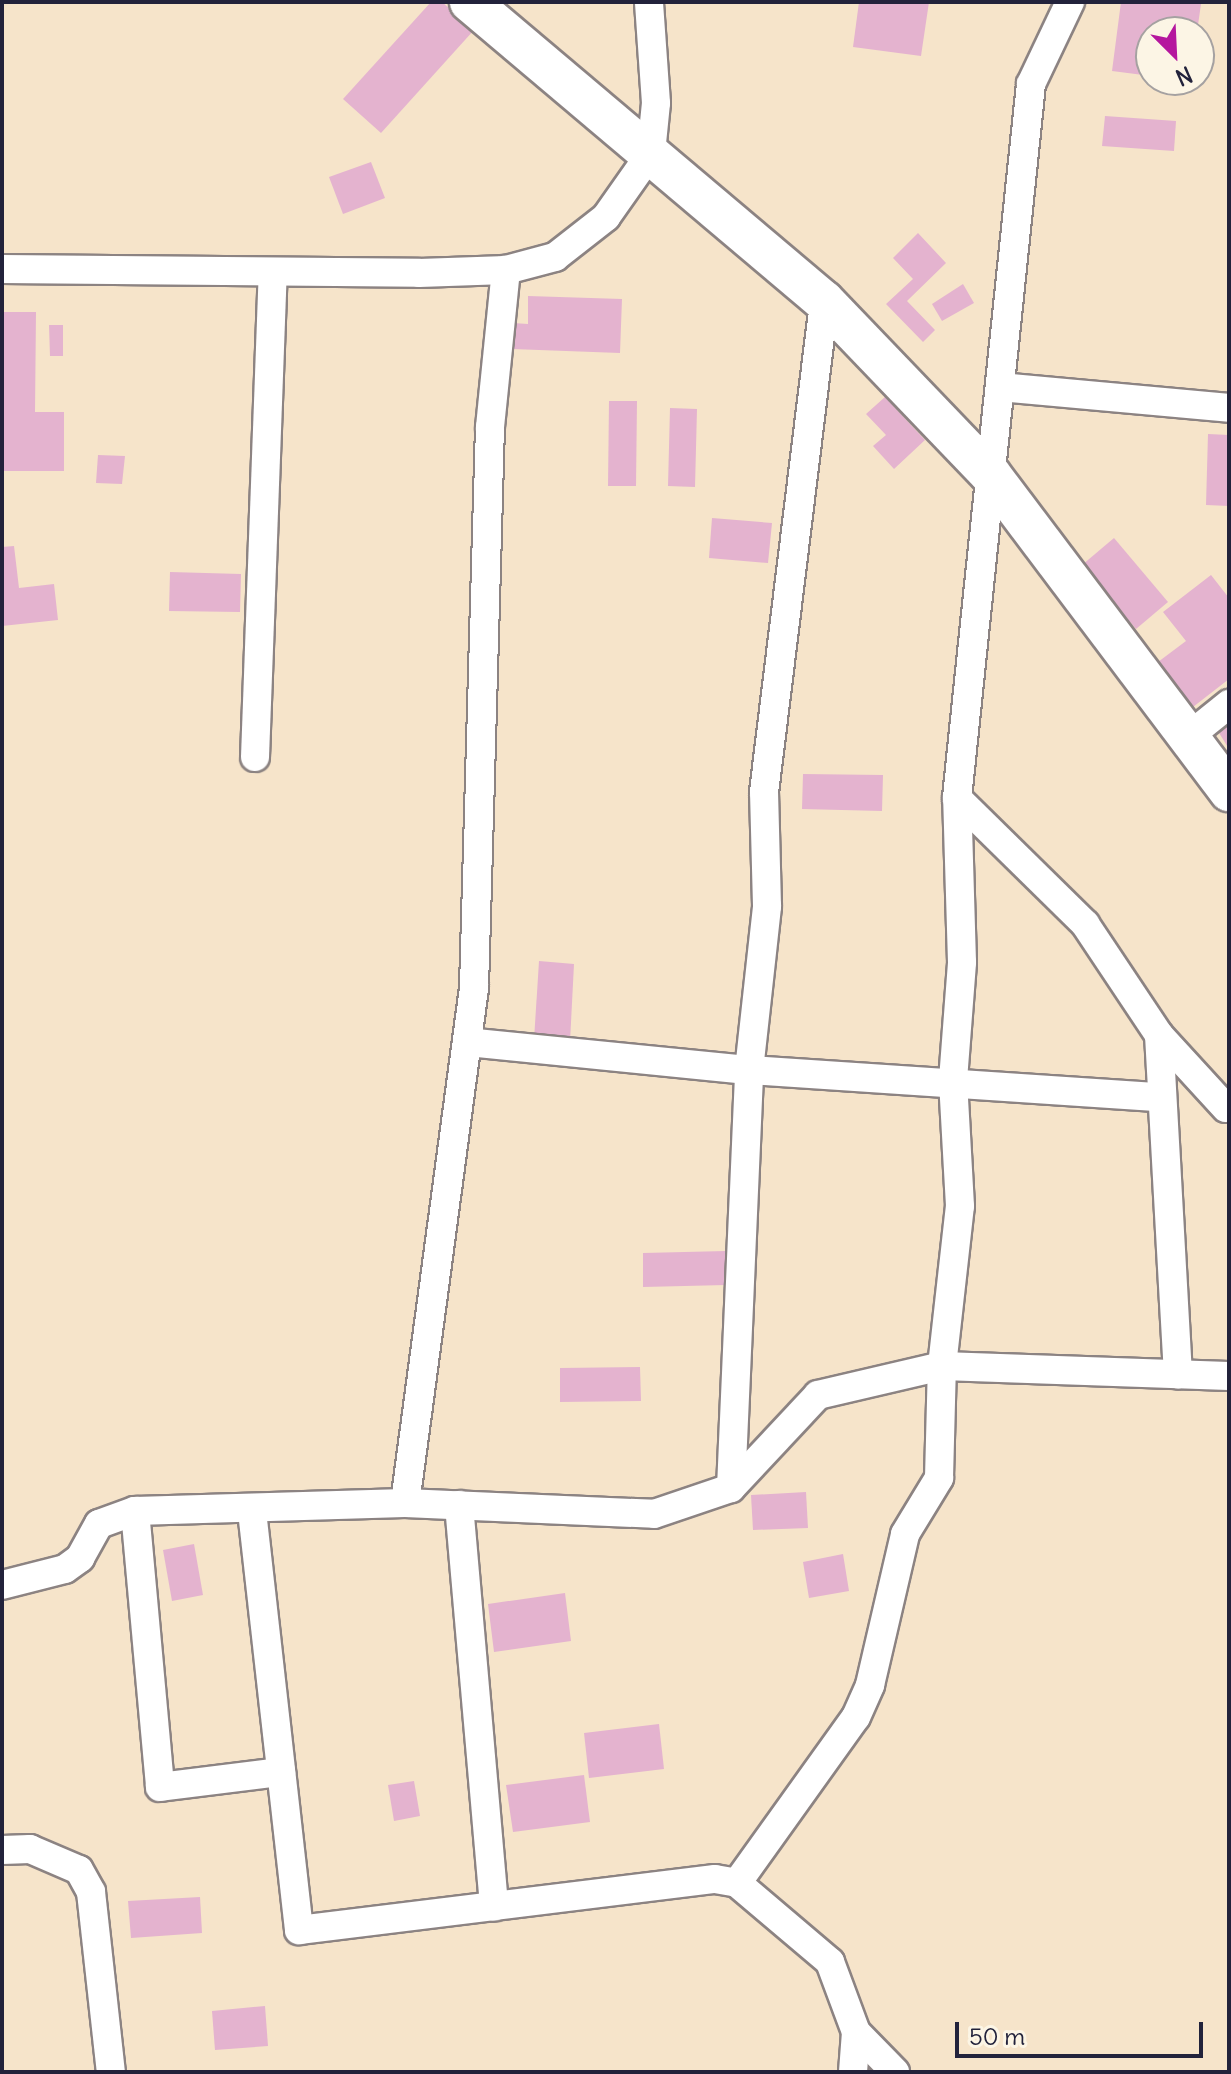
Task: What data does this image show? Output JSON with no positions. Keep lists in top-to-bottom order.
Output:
{
  "scale_bar": "50 m",
  "north": "bottom right"
}
